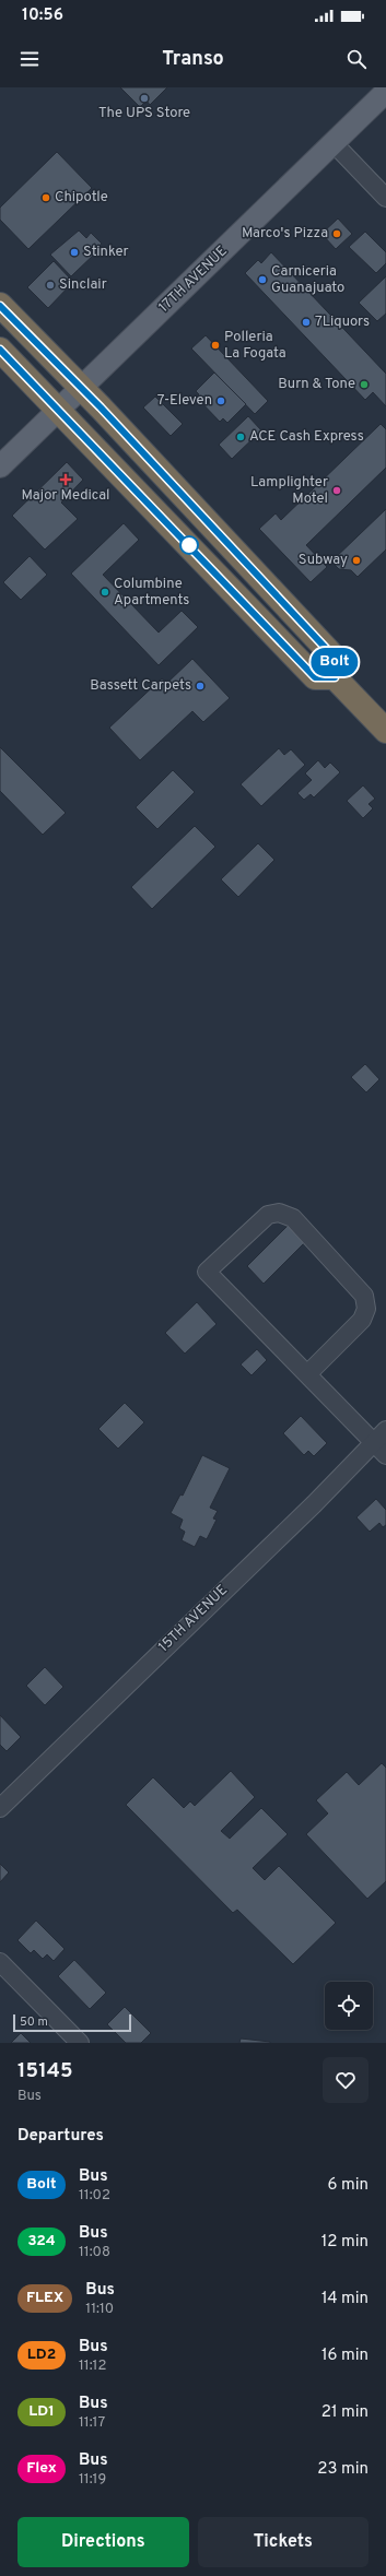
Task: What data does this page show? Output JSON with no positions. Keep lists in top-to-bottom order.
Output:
{
  "streets": {
    "main road": ["17TH AVENUE"],
    "street": ["15TH AVENUE"]
  },
  "places": {
    "other": [
      "The UPS Store",
      "Chipotle",
      "Marco's Pizza",
      "Stinker",
      "Carniceria Guanajuato",
      "Sinclair",
      "7Liquors",
      "Polleria La Fogata",
      "Burn & Tone",
      "7-Eleven",
      "ACE Cash Express",
      "Lamplighter Motel",
      "Subway",
      "Columbine Apartments",
      "Bassett Carpets"
    ],
    "health": ["Major Medical"]
  },
  "lines": ["bus line Bolt"],
  "scale_bar": "50 m",
  "page": {
    "status": "10:56",
    "header": "Transo",
    "on_map": "Bolt",
    "scale": "50 m",
    "heading": [
      ["15145", "Bus"],
      "Departures"
    ],
    "list": [
      {
        "mark": "Bolt",
        "name": "Bus",
        "note": "11:02",
        "value": "6 min"
      },
      {
        "mark": "324",
        "name": "Bus",
        "note": "11:08",
        "value": "12 min"
      },
      {
        "mark": "FLEX",
        "name": "Bus",
        "note": "11:10",
        "value": "14 min"
      },
      {
        "mark": "LD2",
        "name": "Bus",
        "note": "11:12",
        "value": "16 min"
      },
      {
        "mark": "LD1",
        "name": "Bus",
        "note": "11:17",
        "value": "21 min"
      },
      {
        "mark": "Flex",
        "name": "Bus",
        "note": "11:19",
        "value": "23 min"
      }
    ],
    "buttons": ["Directions", "Tickets"]
  }
}
